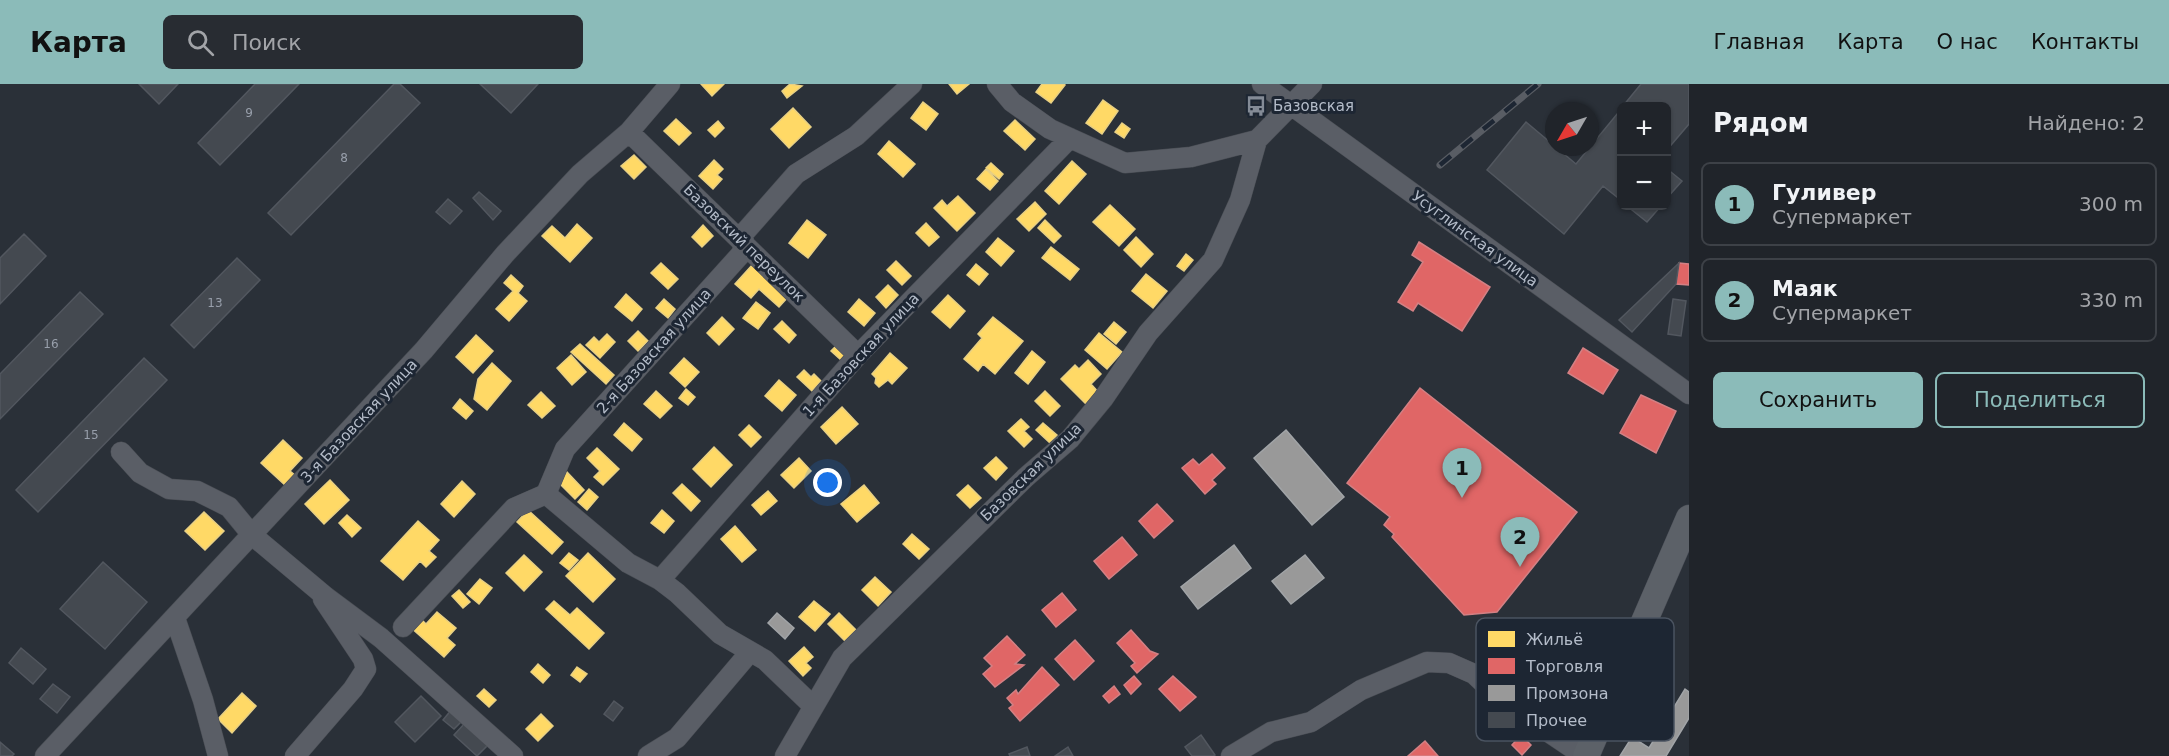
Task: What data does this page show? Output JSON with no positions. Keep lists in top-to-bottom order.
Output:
{
  "streets": {
    "street": [
      "Усуглинская улица",
      "Базовский переулок",
      "2-я Базовская улица",
      "1-я Базовская улица",
      "3-я Базовская улица",
      "Базовская улица"
    ]
  },
  "crossings": [
    ["Усуглинская улица", "Базовская улица"],
    ["Базовский переулок", "2-я Базовская улица"],
    ["Базовский переулок", "1-я Базовская улица"],
    ["Базовский переулок", "3-я Базовская улица"]
  ],
  "places": {
    "bus stop": ["Базовская"]
  },
  "house_numbers": [
    "9",
    "8",
    "13",
    "16",
    "15"
  ],
  "legend": [
    "Жильё",
    "Торговля",
    "Промзона",
    "Прочее"
  ],
  "north": "bottom left",
  "page": {
    "header": "Карта",
    "search": "Поиск",
    "nav": [
      "Главная",
      "Карта",
      "О нас",
      "Контакты"
    ],
    "heading": ["Рядом", "Найдено: 2"],
    "map_buttons": ["+", "−"],
    "list": [
      {
        "mark": "1",
        "name": "Гуливер",
        "note": "Супермаркет",
        "value": "300 m"
      },
      {
        "mark": "2",
        "name": "Маяк",
        "note": "Супермаркет",
        "value": "330 m"
      }
    ],
    "buttons": ["Сохранить", "Поделиться"],
    "pins": ["1", "2"]
  }
}
